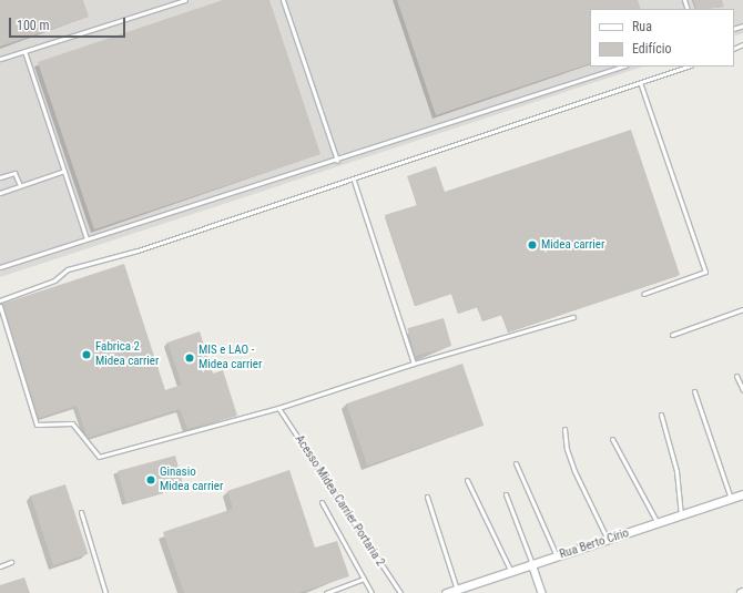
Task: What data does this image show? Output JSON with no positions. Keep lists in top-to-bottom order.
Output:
{
  "streets": {
    "street": ["Rua Berto Círio"],
    "lane": ["Acesso Midea Carrier Portaria 2"]
  },
  "places": [
    "Midea carrier",
    "Fabrica 2 Midea carrier",
    "MIS e LAO - Midea carrier",
    "Ginasio Midea carrier"
  ],
  "legend": ["Rua", "Edifício"],
  "scale_bar": "100 m"
}
